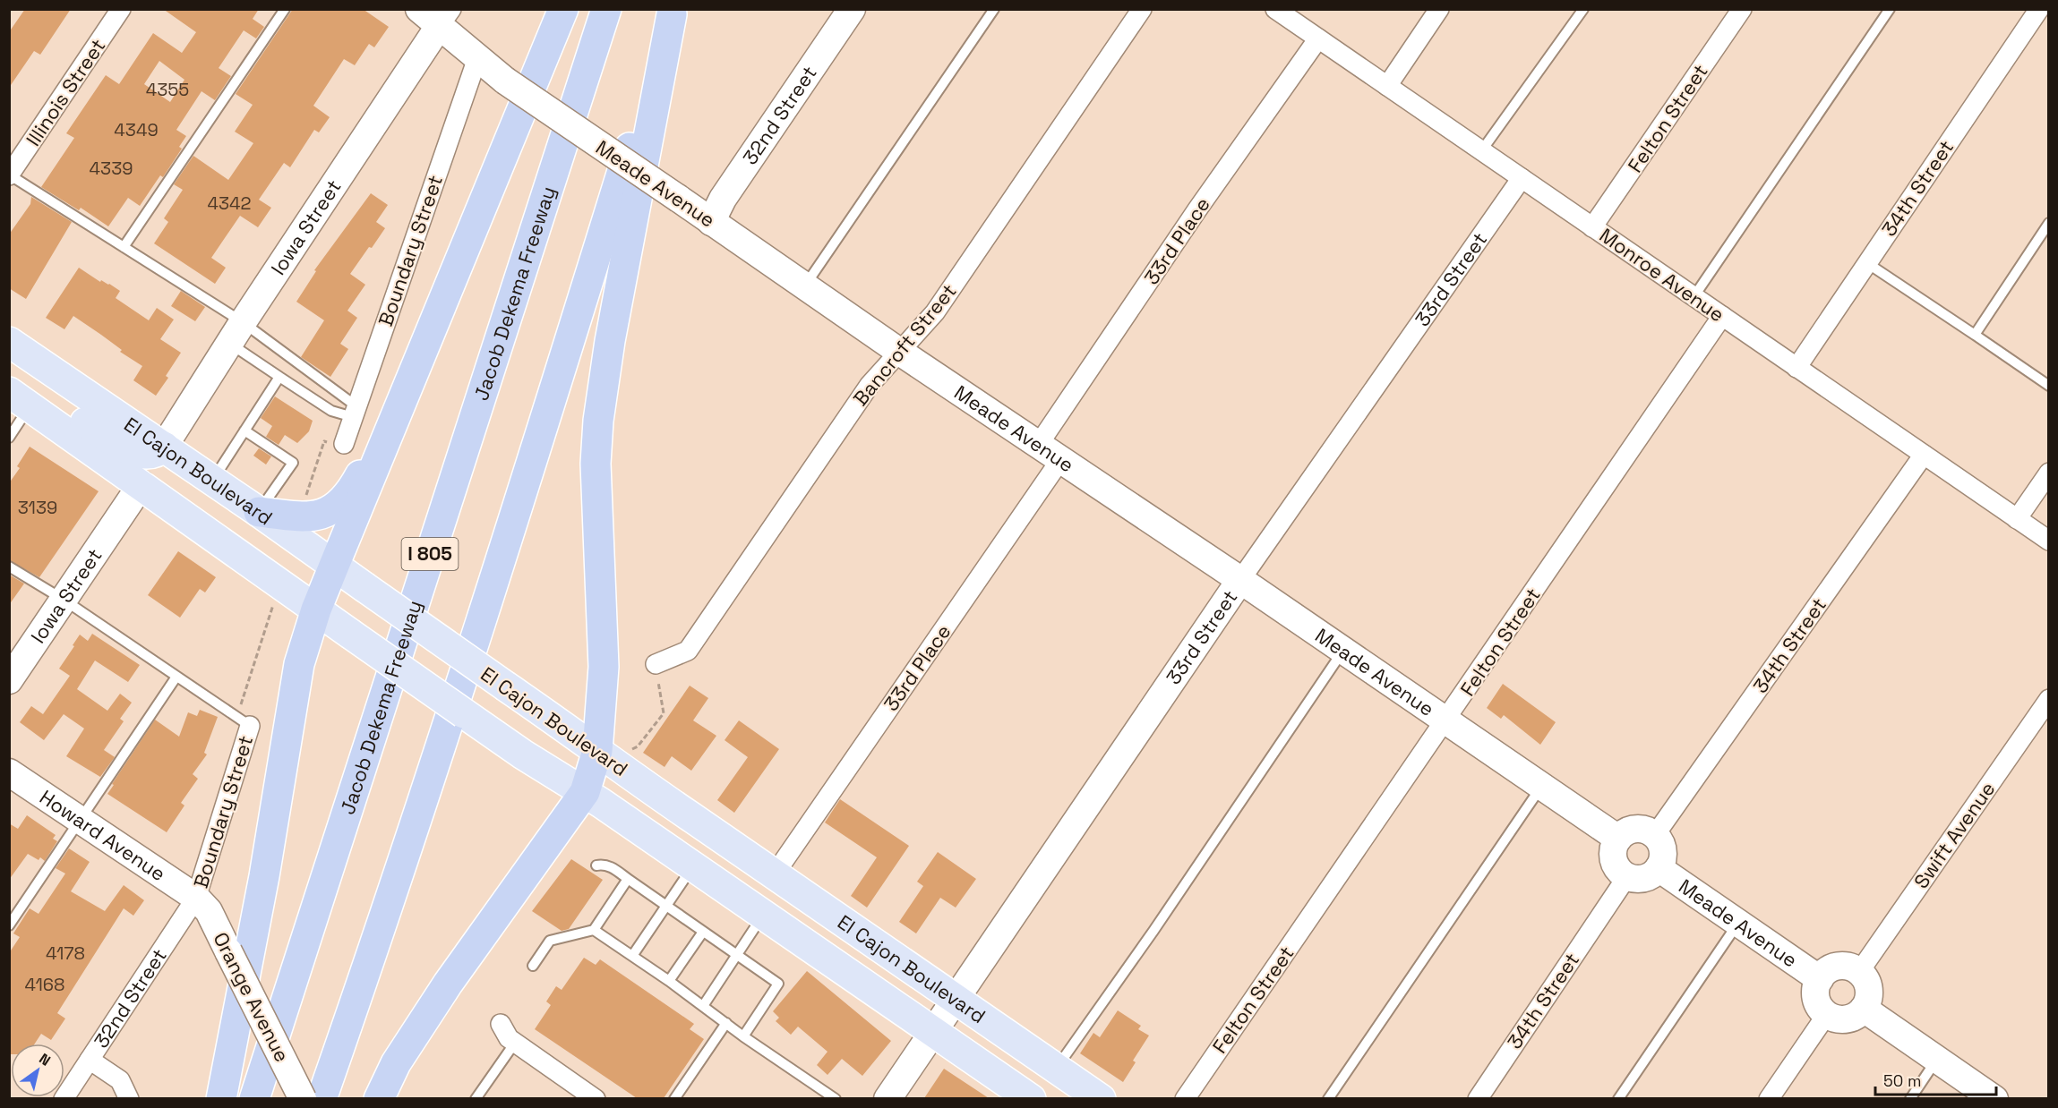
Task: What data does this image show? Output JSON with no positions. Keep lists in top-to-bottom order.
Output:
{
  "streets": {
    "highway": ["Jacob Dekema Freeway", "I 805"],
    "main road": [
      "32nd Street",
      "Meade Avenue",
      "Iowa Street",
      "33rd Street",
      "El Cajon Boulevard",
      "Howard Avenue",
      "Orange Avenue"
    ],
    "street": [
      "Illinois Street",
      "Felton Street",
      "34th Street",
      "33rd Place",
      "Boundary Street",
      "Monroe Avenue",
      "Bancroft Street",
      "Swift Avenue"
    ]
  },
  "crossings": [
    ["32nd Street", "Meade Avenue"],
    ["32nd Street", "Boundary Street"],
    ["32nd Street", "Howard Avenue"],
    ["32nd Street", "Orange Avenue"],
    ["Felton Street", "Meade Avenue"],
    ["Felton Street", "Monroe Avenue"],
    ["Meade Avenue", "34th Street"],
    ["Meade Avenue", "Iowa Street"],
    ["Meade Avenue", "33rd Place"],
    ["Meade Avenue", "Boundary Street"],
    ["Meade Avenue", "33rd Street"],
    ["Meade Avenue", "Bancroft Street"],
    ["Meade Avenue", "Swift Avenue"],
    ["34th Street", "Monroe Avenue"],
    ["Iowa Street", "El Cajon Boulevard"],
    ["33rd Place", "Monroe Avenue"],
    ["33rd Place", "El Cajon Boulevard"],
    ["Boundary Street", "Howard Avenue"],
    ["Boundary Street", "Orange Avenue"],
    ["Monroe Avenue", "33rd Street"],
    ["33rd Street", "El Cajon Boulevard"],
    ["Howard Avenue", "Orange Avenue"]
  ],
  "house_numbers": [
    "4355",
    "4349",
    "4339",
    "4342",
    "3139",
    "4178",
    "4168"
  ],
  "scale_bar": "50 m",
  "north": "top right"
}
